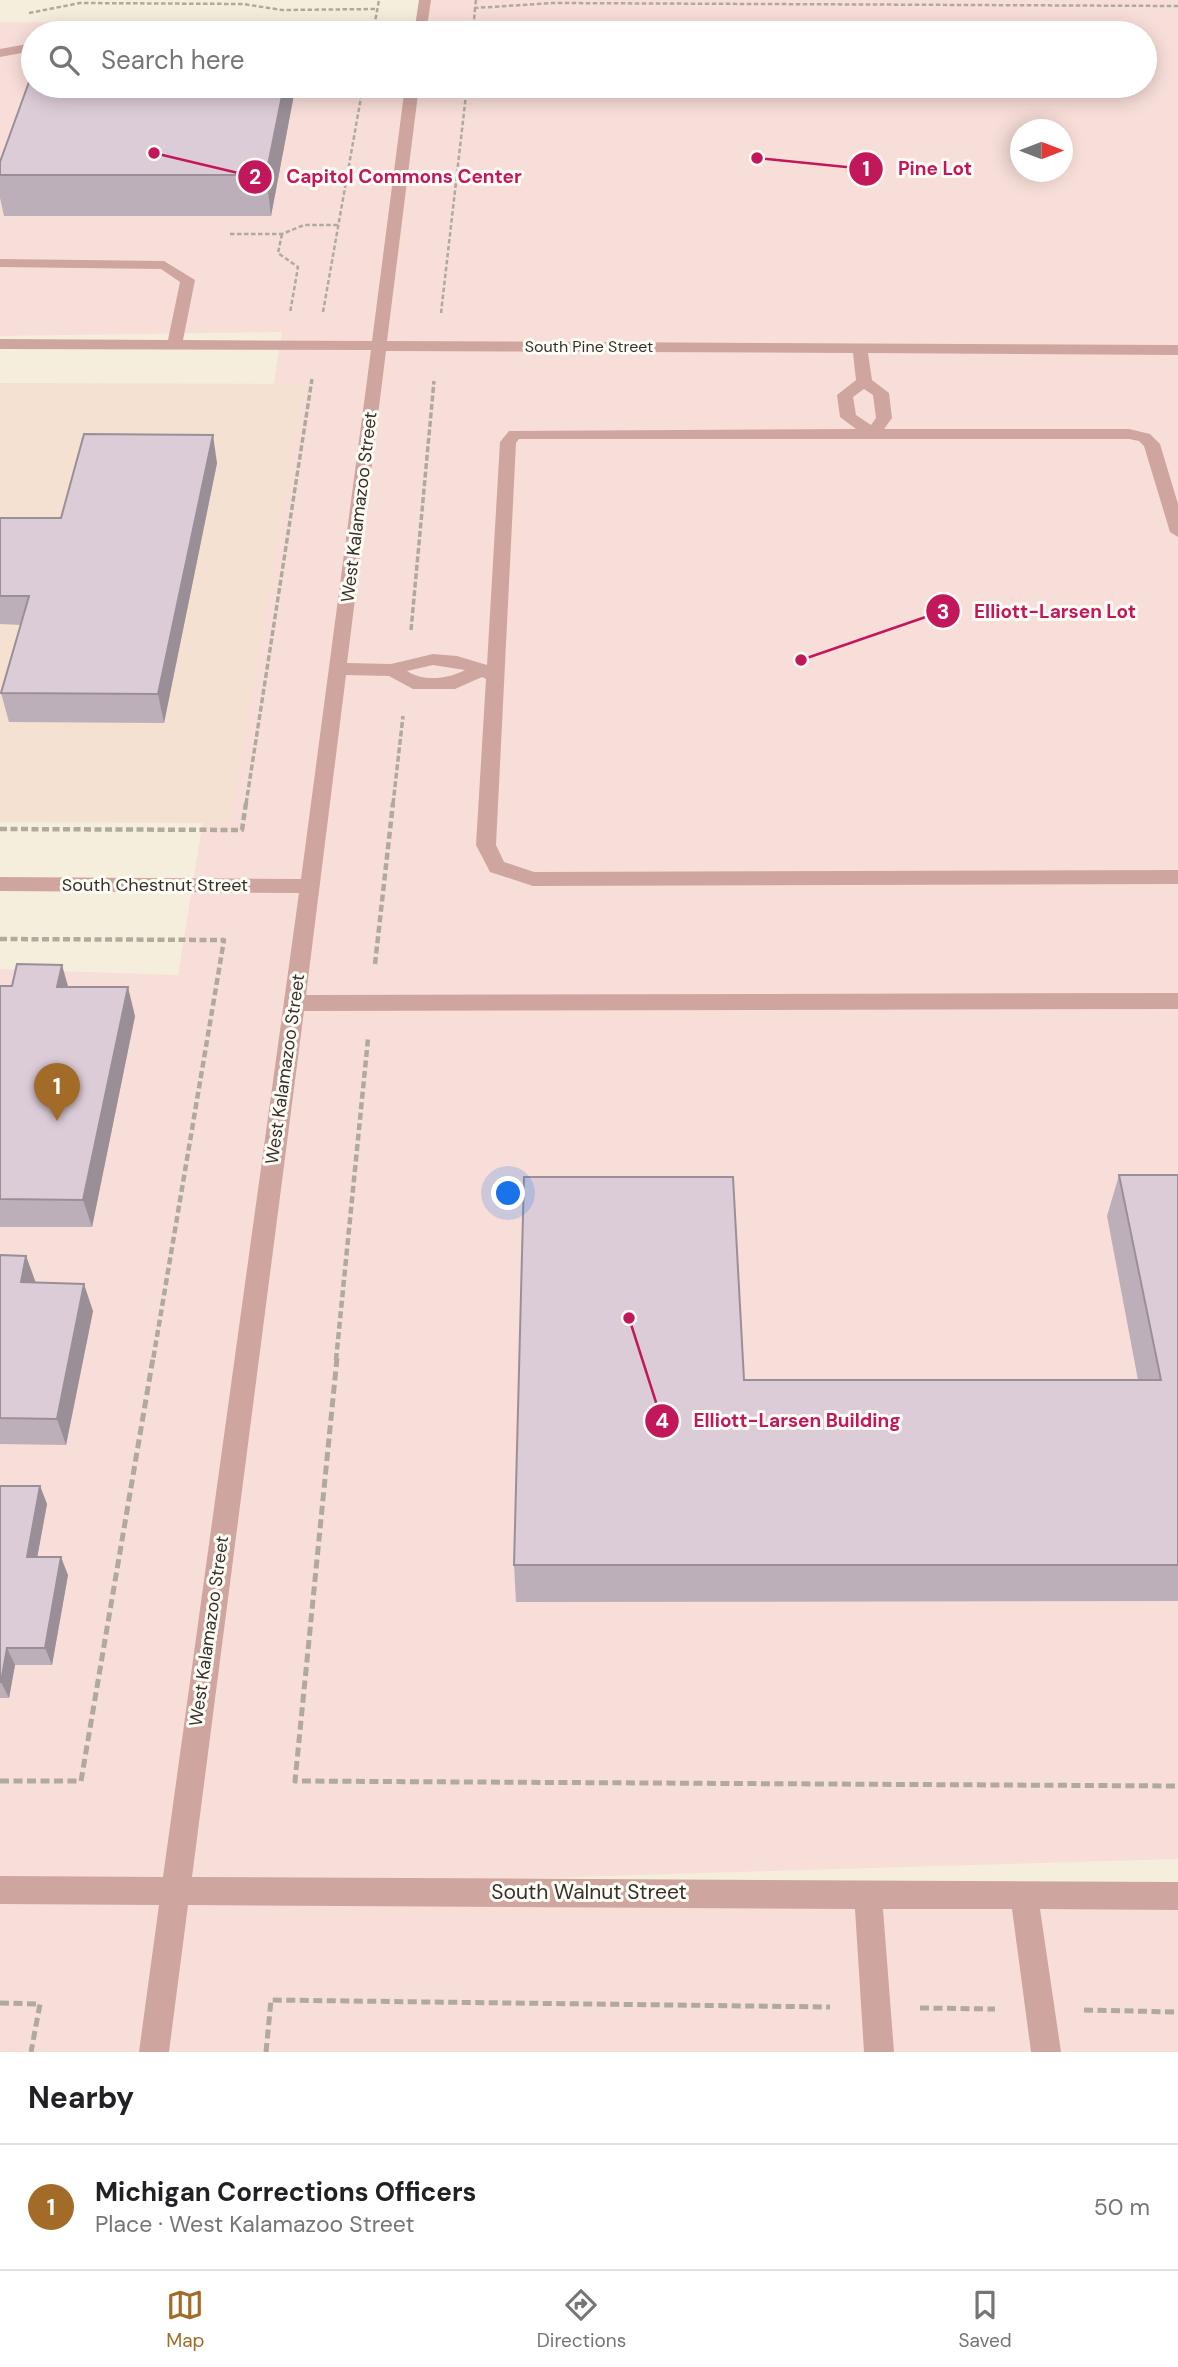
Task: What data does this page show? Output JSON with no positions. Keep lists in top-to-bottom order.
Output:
{
  "streets": {
    "street": [
      "South Pine Street",
      "West Kalamazoo Street",
      "South Chestnut Street",
      "South Walnut Street"
    ]
  },
  "crossings": [
    ["South Pine Street", "West Kalamazoo Street"],
    ["West Kalamazoo Street", "South Chestnut Street"],
    ["West Kalamazoo Street", "South Walnut Street"]
  ],
  "places": [
    "Capitol Commons Center",
    "Pine Lot",
    "Elliott-Larsen Lot",
    "Elliott-Larsen Building"
  ],
  "north": "right",
  "page": {
    "search": "Search here",
    "pins": "1",
    "heading": "Nearby",
    "list": [
      {
        "mark": "1",
        "name": "Michigan Corrections Officers",
        "note": "Place · West Kalamazoo Street",
        "value": "50 m"
      }
    ],
    "nav": ["Map", "Directions", "Saved"]
  }
}
